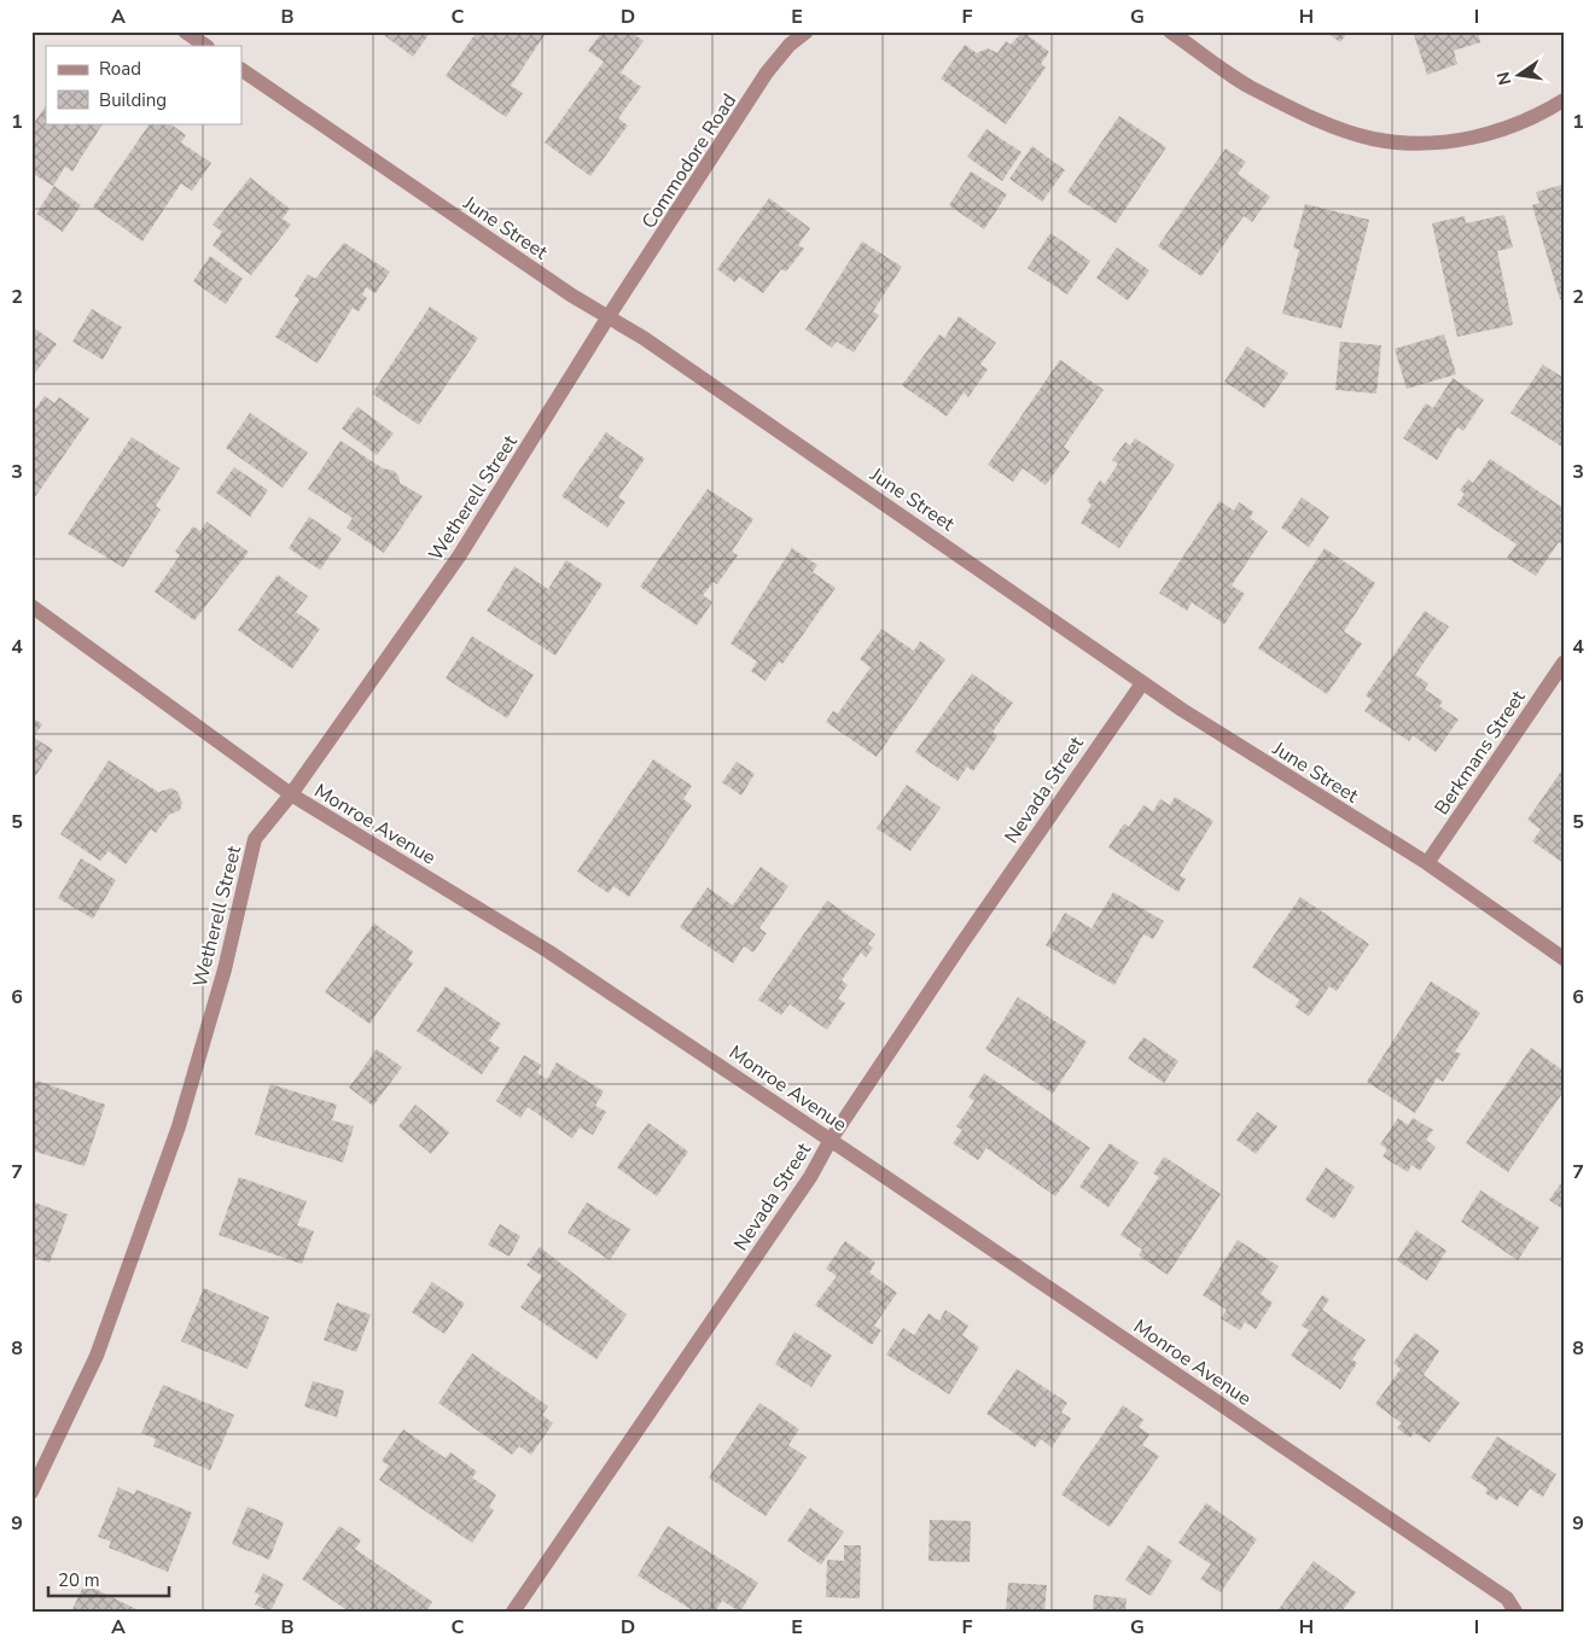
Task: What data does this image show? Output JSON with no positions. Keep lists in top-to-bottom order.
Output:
{
  "streets": {
    "street": [
      "Commodore Road",
      "June Street",
      "Wetherell Street",
      "Berkmans Street",
      "Nevada Street",
      "Monroe Avenue"
    ]
  },
  "crossings": [
    ["Commodore Road", "June Street"],
    ["Commodore Road", "Wetherell Street"],
    ["June Street", "Wetherell Street"],
    ["June Street", "Berkmans Street"],
    ["June Street", "Nevada Street"],
    ["Wetherell Street", "Monroe Avenue"],
    ["Nevada Street", "Monroe Avenue"]
  ],
  "legend": ["Road", "Building"],
  "scale_bar": "20 m",
  "north": "left",
  "grid": {
    "columns": [
      "A",
      "B",
      "C",
      "D",
      "E",
      "F",
      "G",
      "H",
      "I"
    ],
    "rows": [
      "1",
      "2",
      "3",
      "4",
      "5",
      "6",
      "7",
      "8",
      "9"
    ]
  }
}
